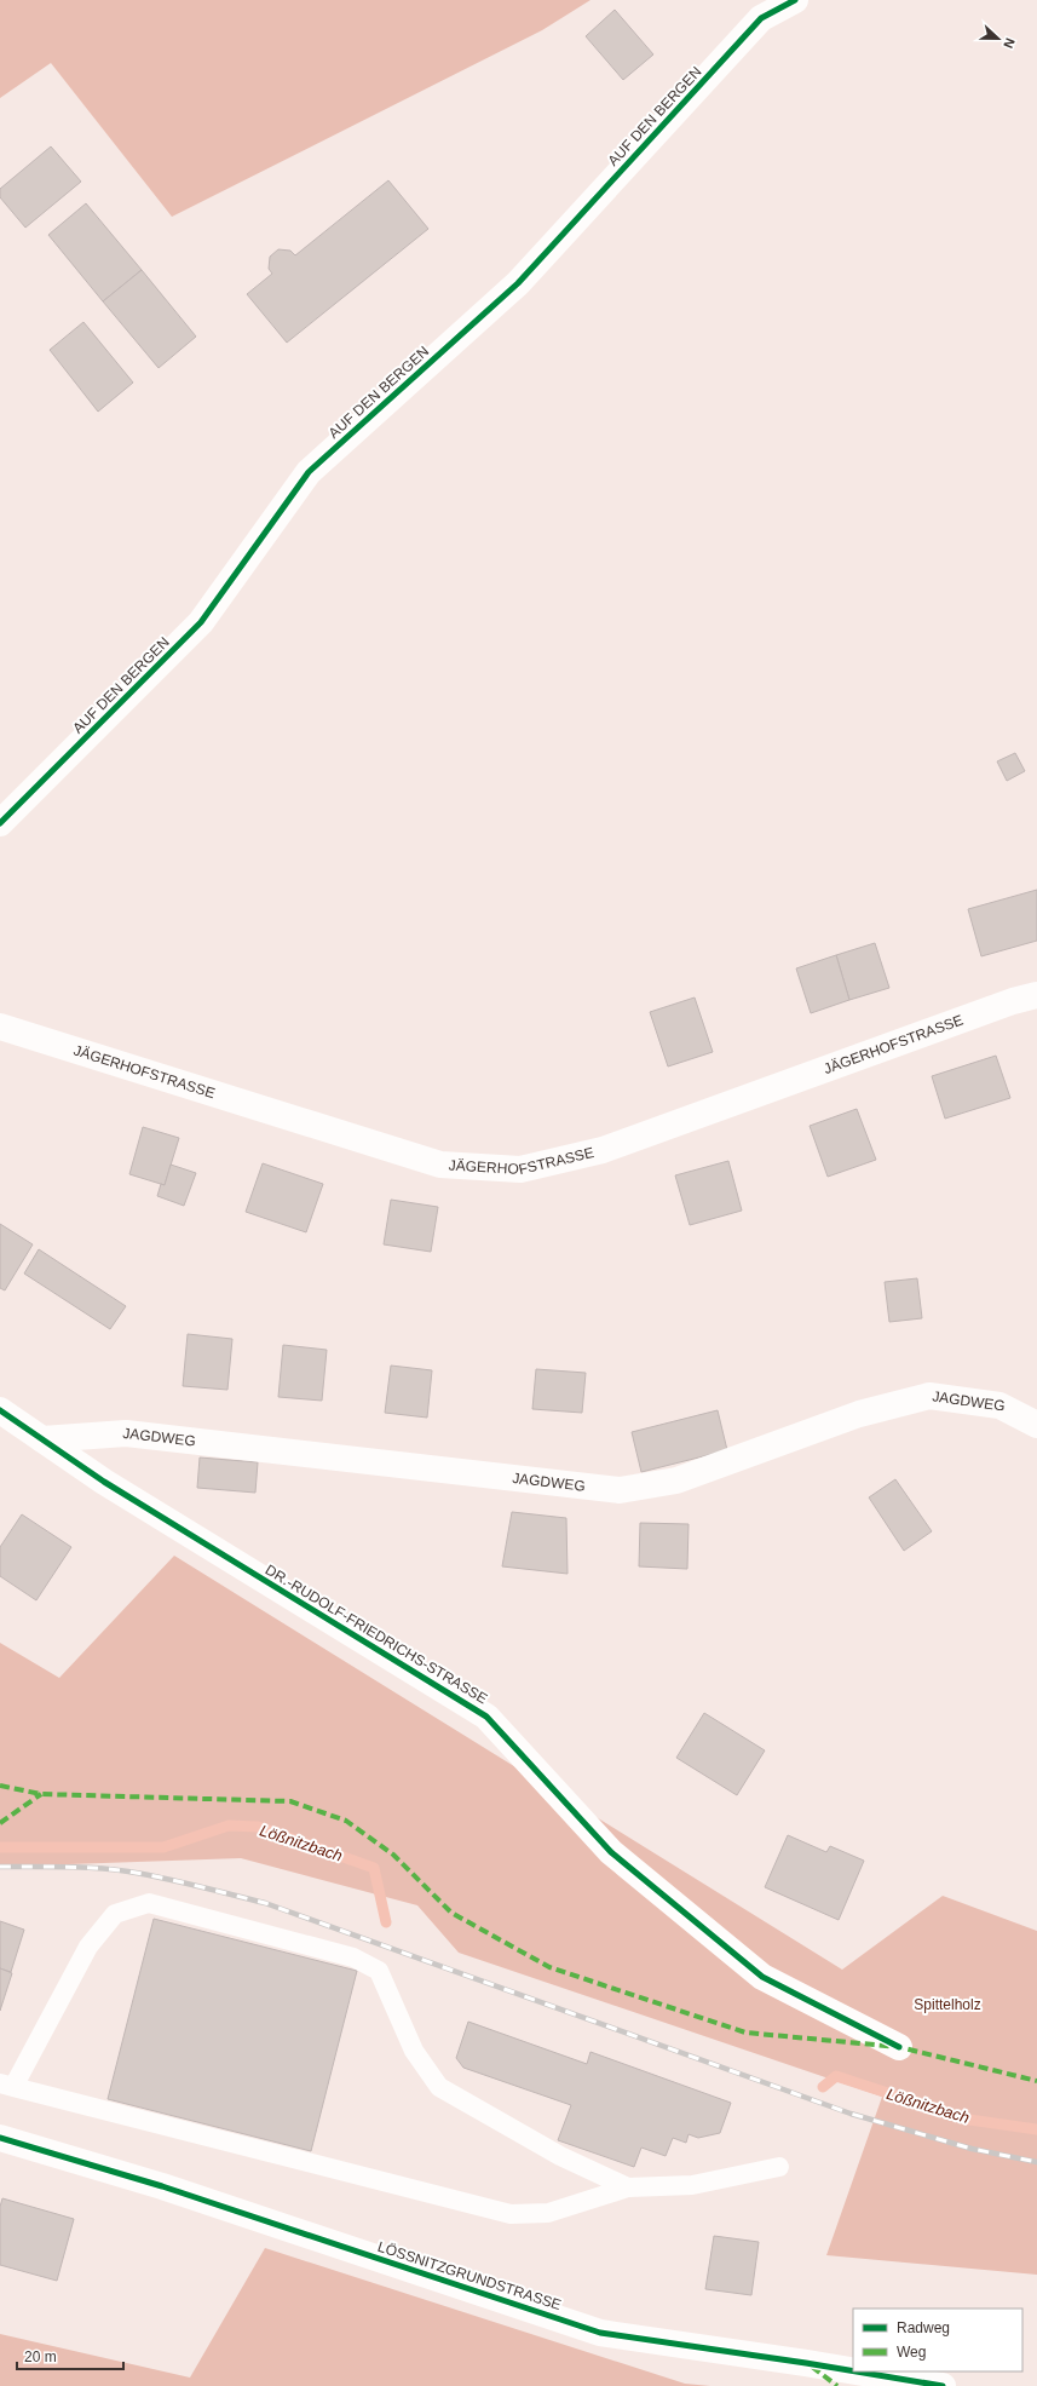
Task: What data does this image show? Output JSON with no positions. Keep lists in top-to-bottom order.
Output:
{
  "streets": {
    "street": [
      "AUF DEN BERGEN",
      "JÄGERHOFSTRASSE",
      "JAGDWEG",
      "DR.-RUDOLF-FRIEDRICHS-STRASSE",
      "LÖSSNITZGRUNDSTRASSE"
    ]
  },
  "crossings": [
    ["JAGDWEG", "DR.-RUDOLF-FRIEDRICHS-STRASSE"]
  ],
  "water": ["Lößnitzbach"],
  "parks": ["Spittelholz"],
  "legend": ["Radweg", "Weg"],
  "scale_bar": "20 m",
  "north": "right"
}
